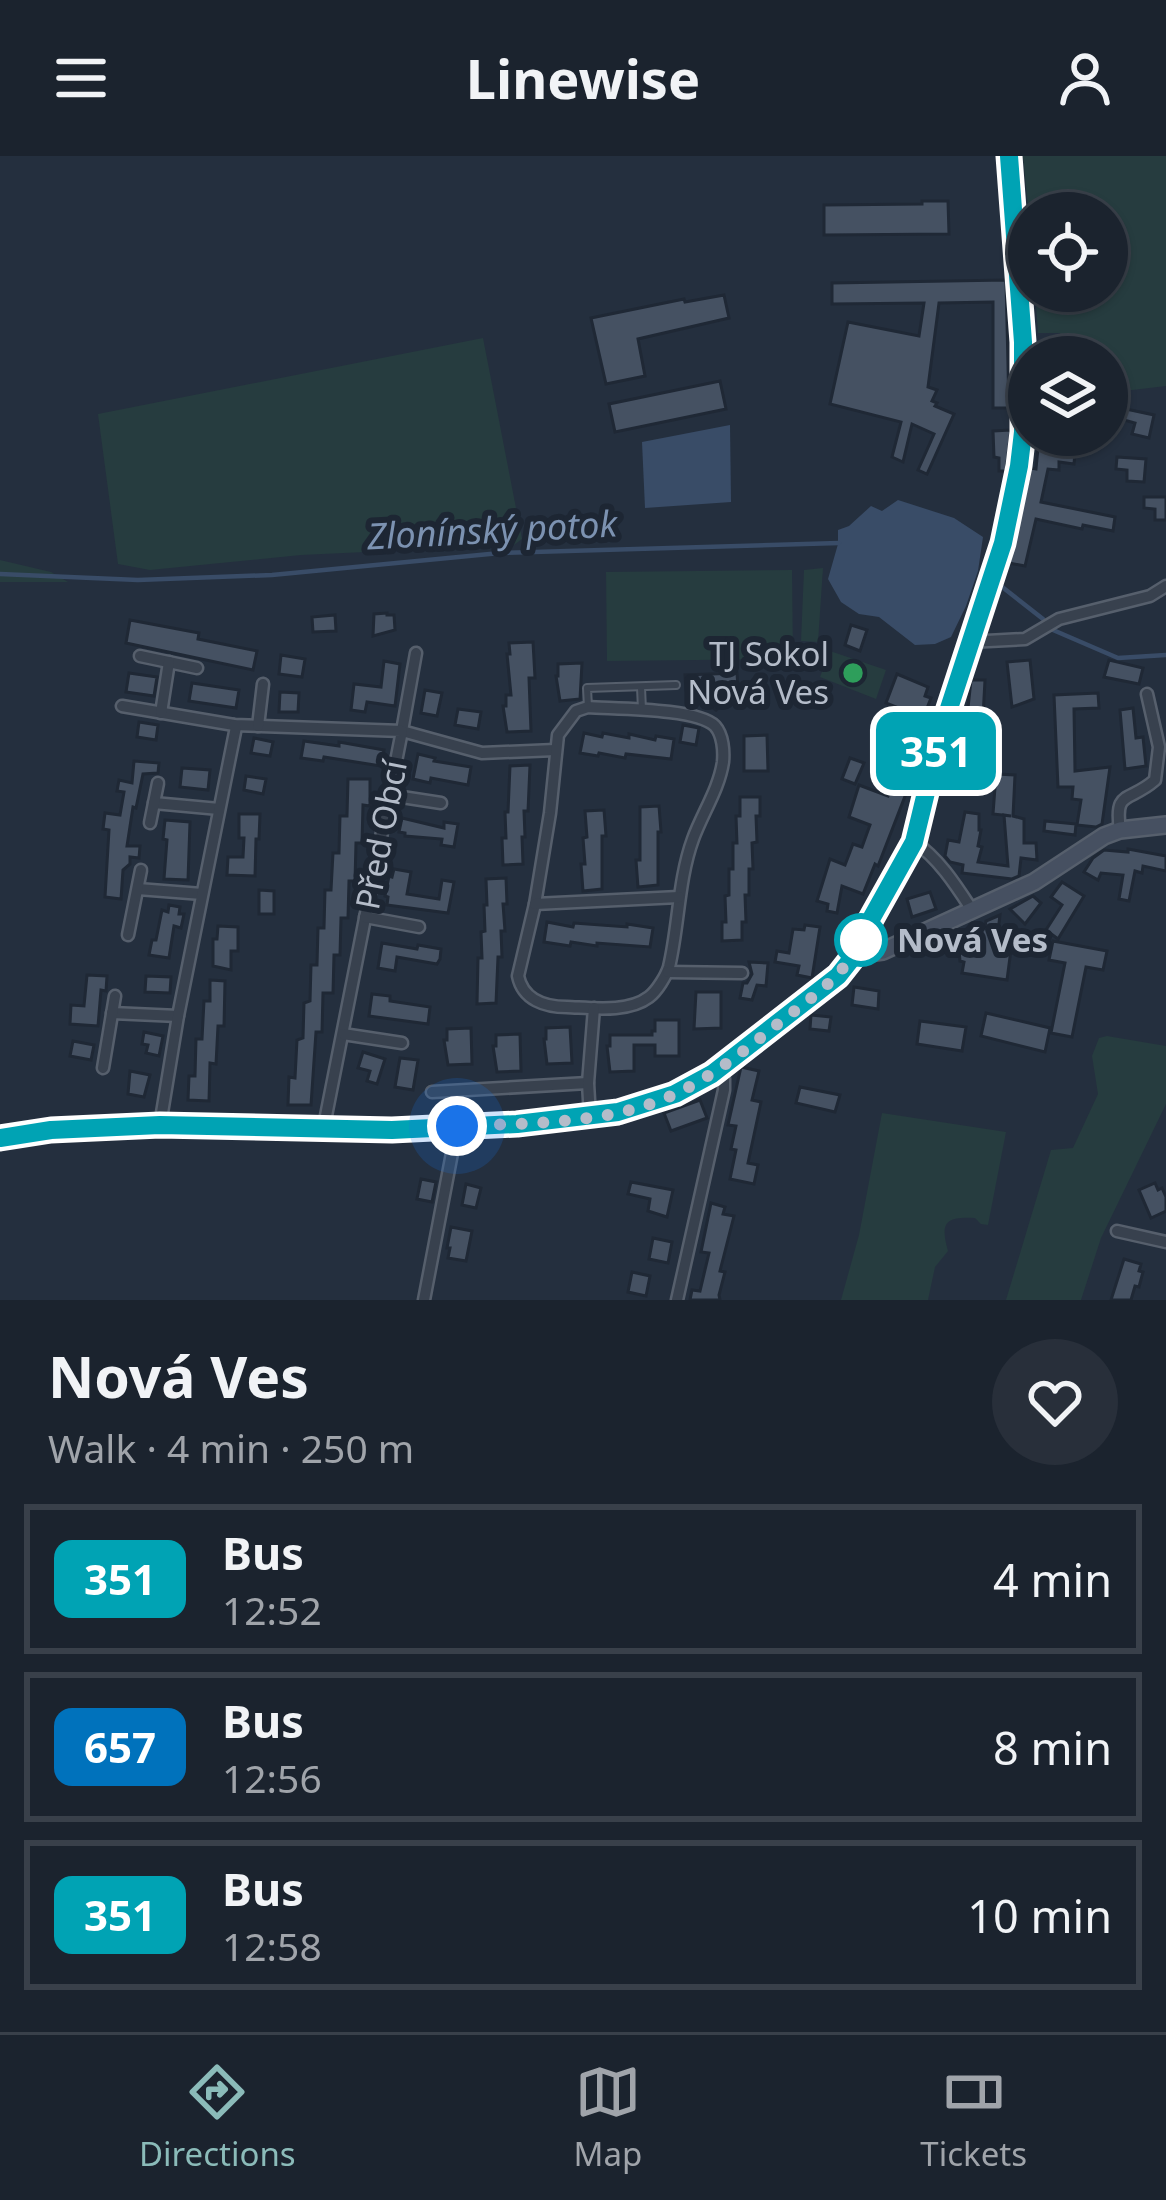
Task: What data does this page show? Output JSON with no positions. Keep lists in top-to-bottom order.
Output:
{
  "streets": {
    "street": ["Před Obcí"]
  },
  "water": ["Zlonínský potok"],
  "places": ["TJ Sokol Nová Ves", "Nová Ves"],
  "lines": ["bus line 351"],
  "page": {
    "header": "Linewise",
    "on_map": "351",
    "heading": ["Nová Ves", "Walk · 4 min · 250 m"],
    "list": [
      {
        "mark": "351",
        "name": "Bus",
        "note": "12:52",
        "value": "4 min"
      },
      {
        "mark": "657",
        "name": "Bus",
        "note": "12:56",
        "value": "8 min"
      },
      {
        "mark": "351",
        "name": "Bus",
        "note": "12:58",
        "value": "10 min"
      }
    ],
    "tabs": ["Directions", "Map", "Tickets"]
  }
}
